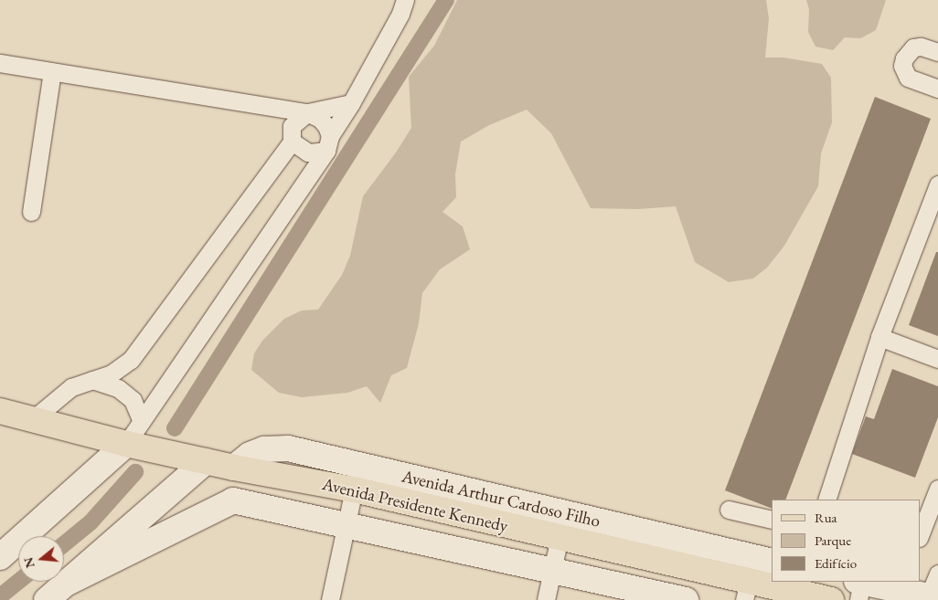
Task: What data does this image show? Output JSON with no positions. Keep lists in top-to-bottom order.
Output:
{
  "streets": {
    "main road": ["Avenida Arthur Cardoso Filho", "Avenida Presidente Kennedy"]
  },
  "crossings": [
    ["Avenida Arthur Cardoso Filho", "Avenida Presidente Kennedy"]
  ],
  "legend": ["Rua", "Parque", "Edifício"],
  "north": "left"
}
